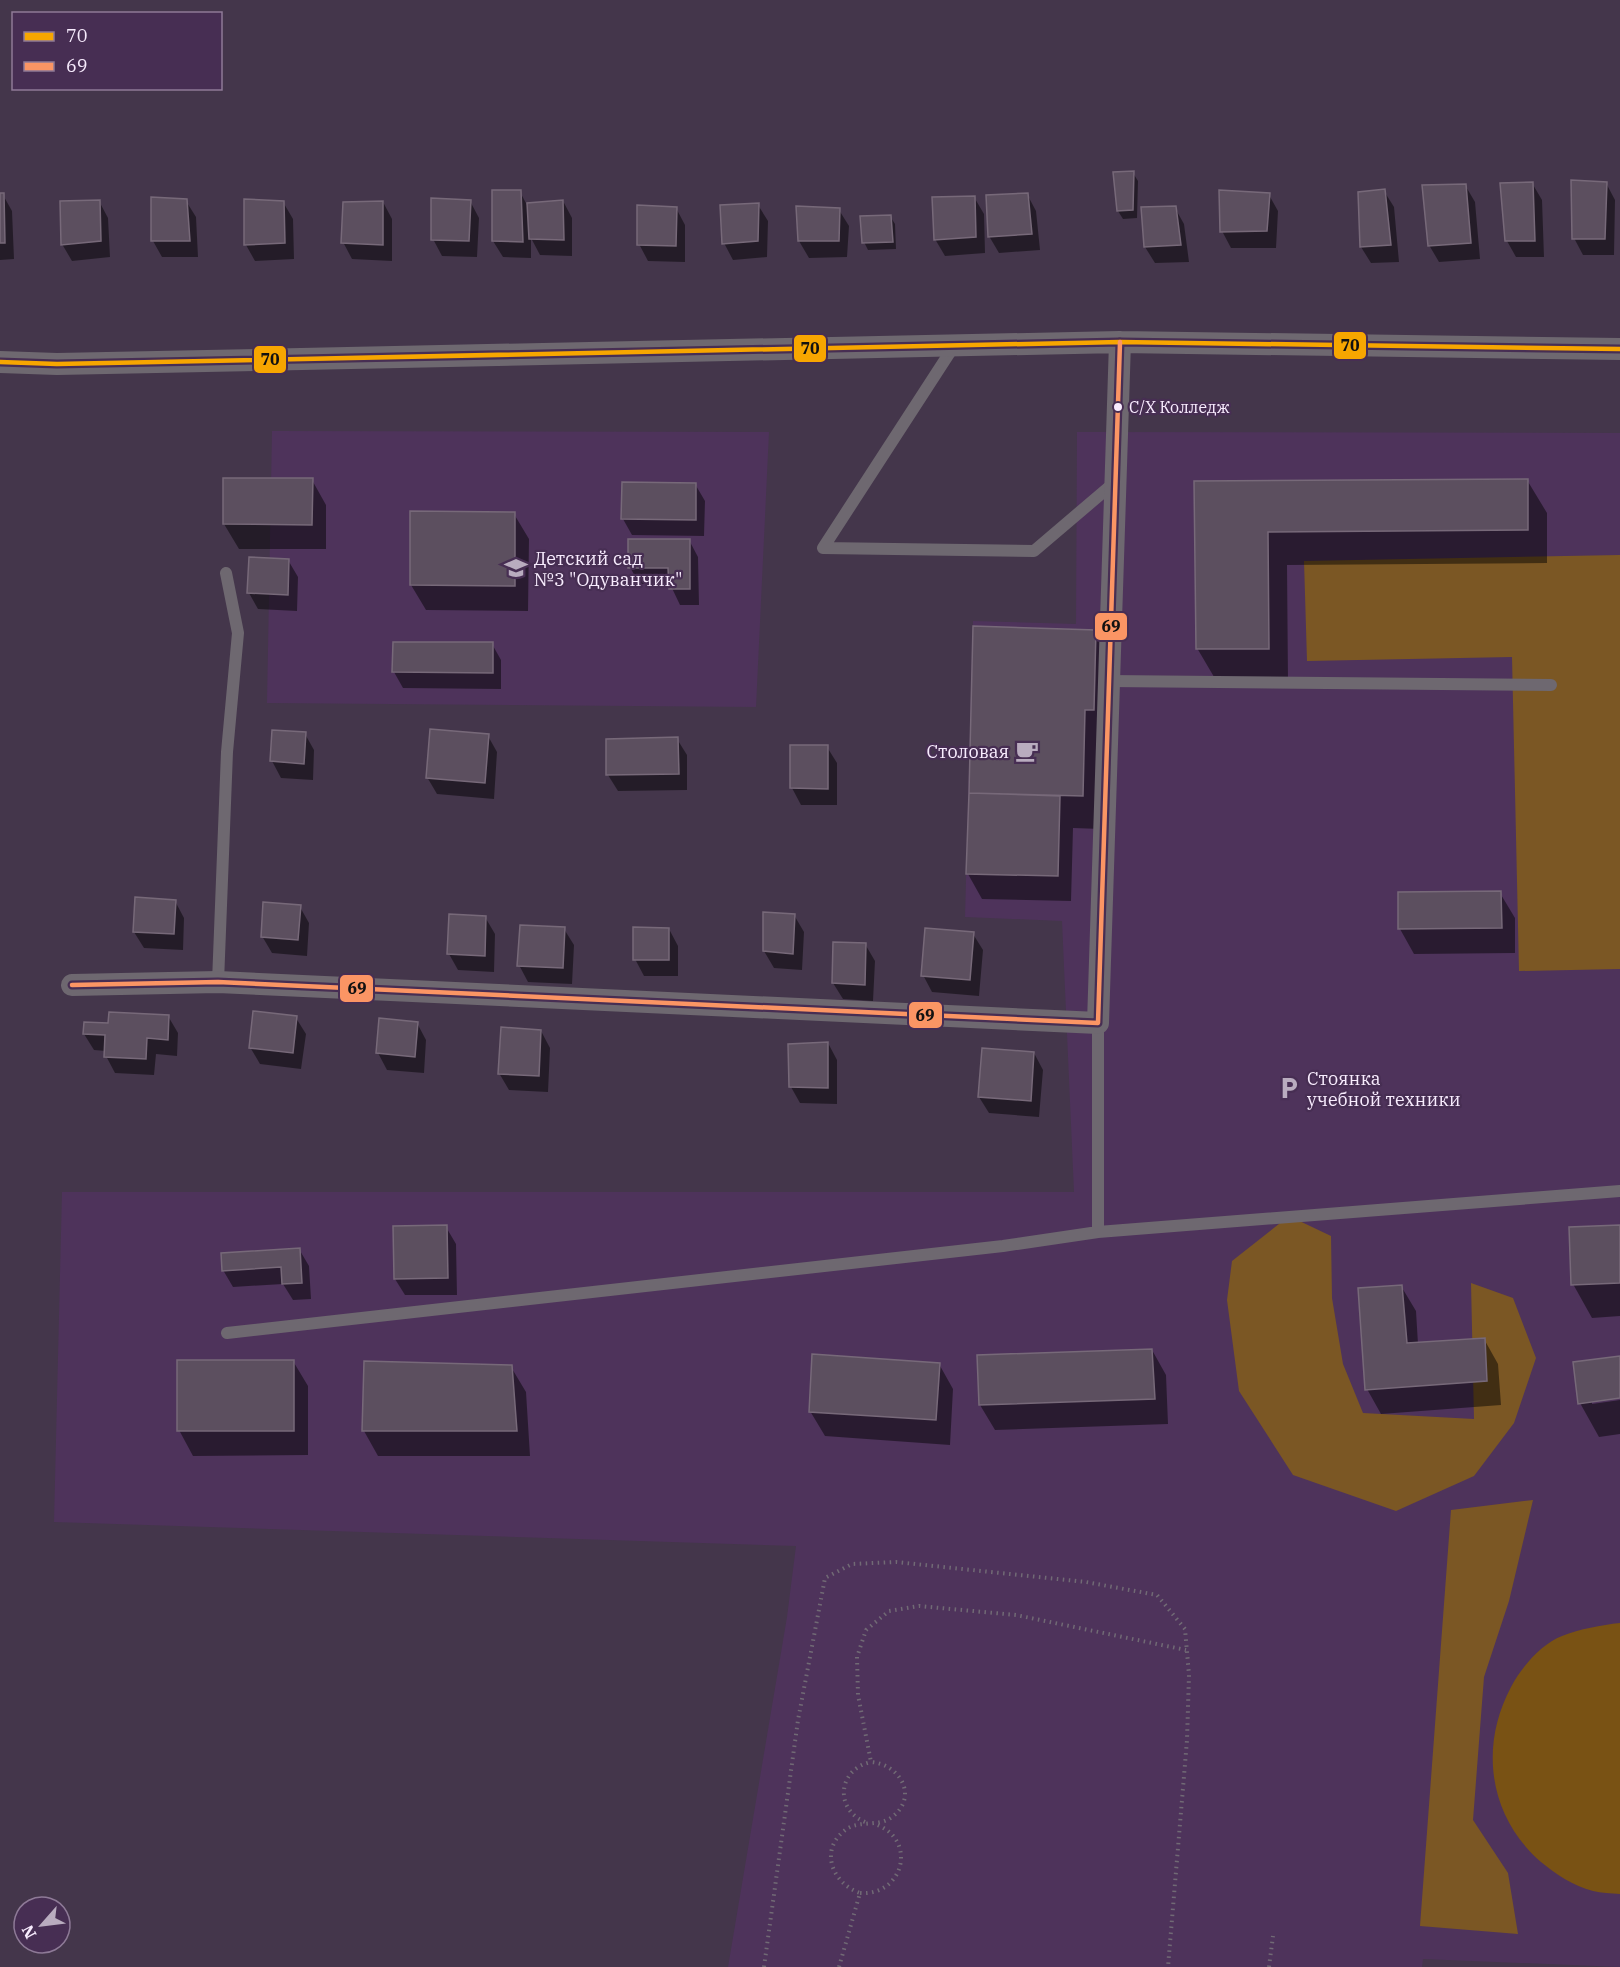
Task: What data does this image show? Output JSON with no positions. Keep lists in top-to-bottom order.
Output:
{
  "places": {
    "other": ["С/Х Колледж"],
    "school or university": ["Детский сад №3 \"Одуванчик\""],
    "cafe": ["Столовая"],
    "parking": ["Стоянка учебной техники"]
  },
  "lines": ["transit line 70", "transit line 69"],
  "legend": ["70", "69"],
  "north": "bottom left"
}
